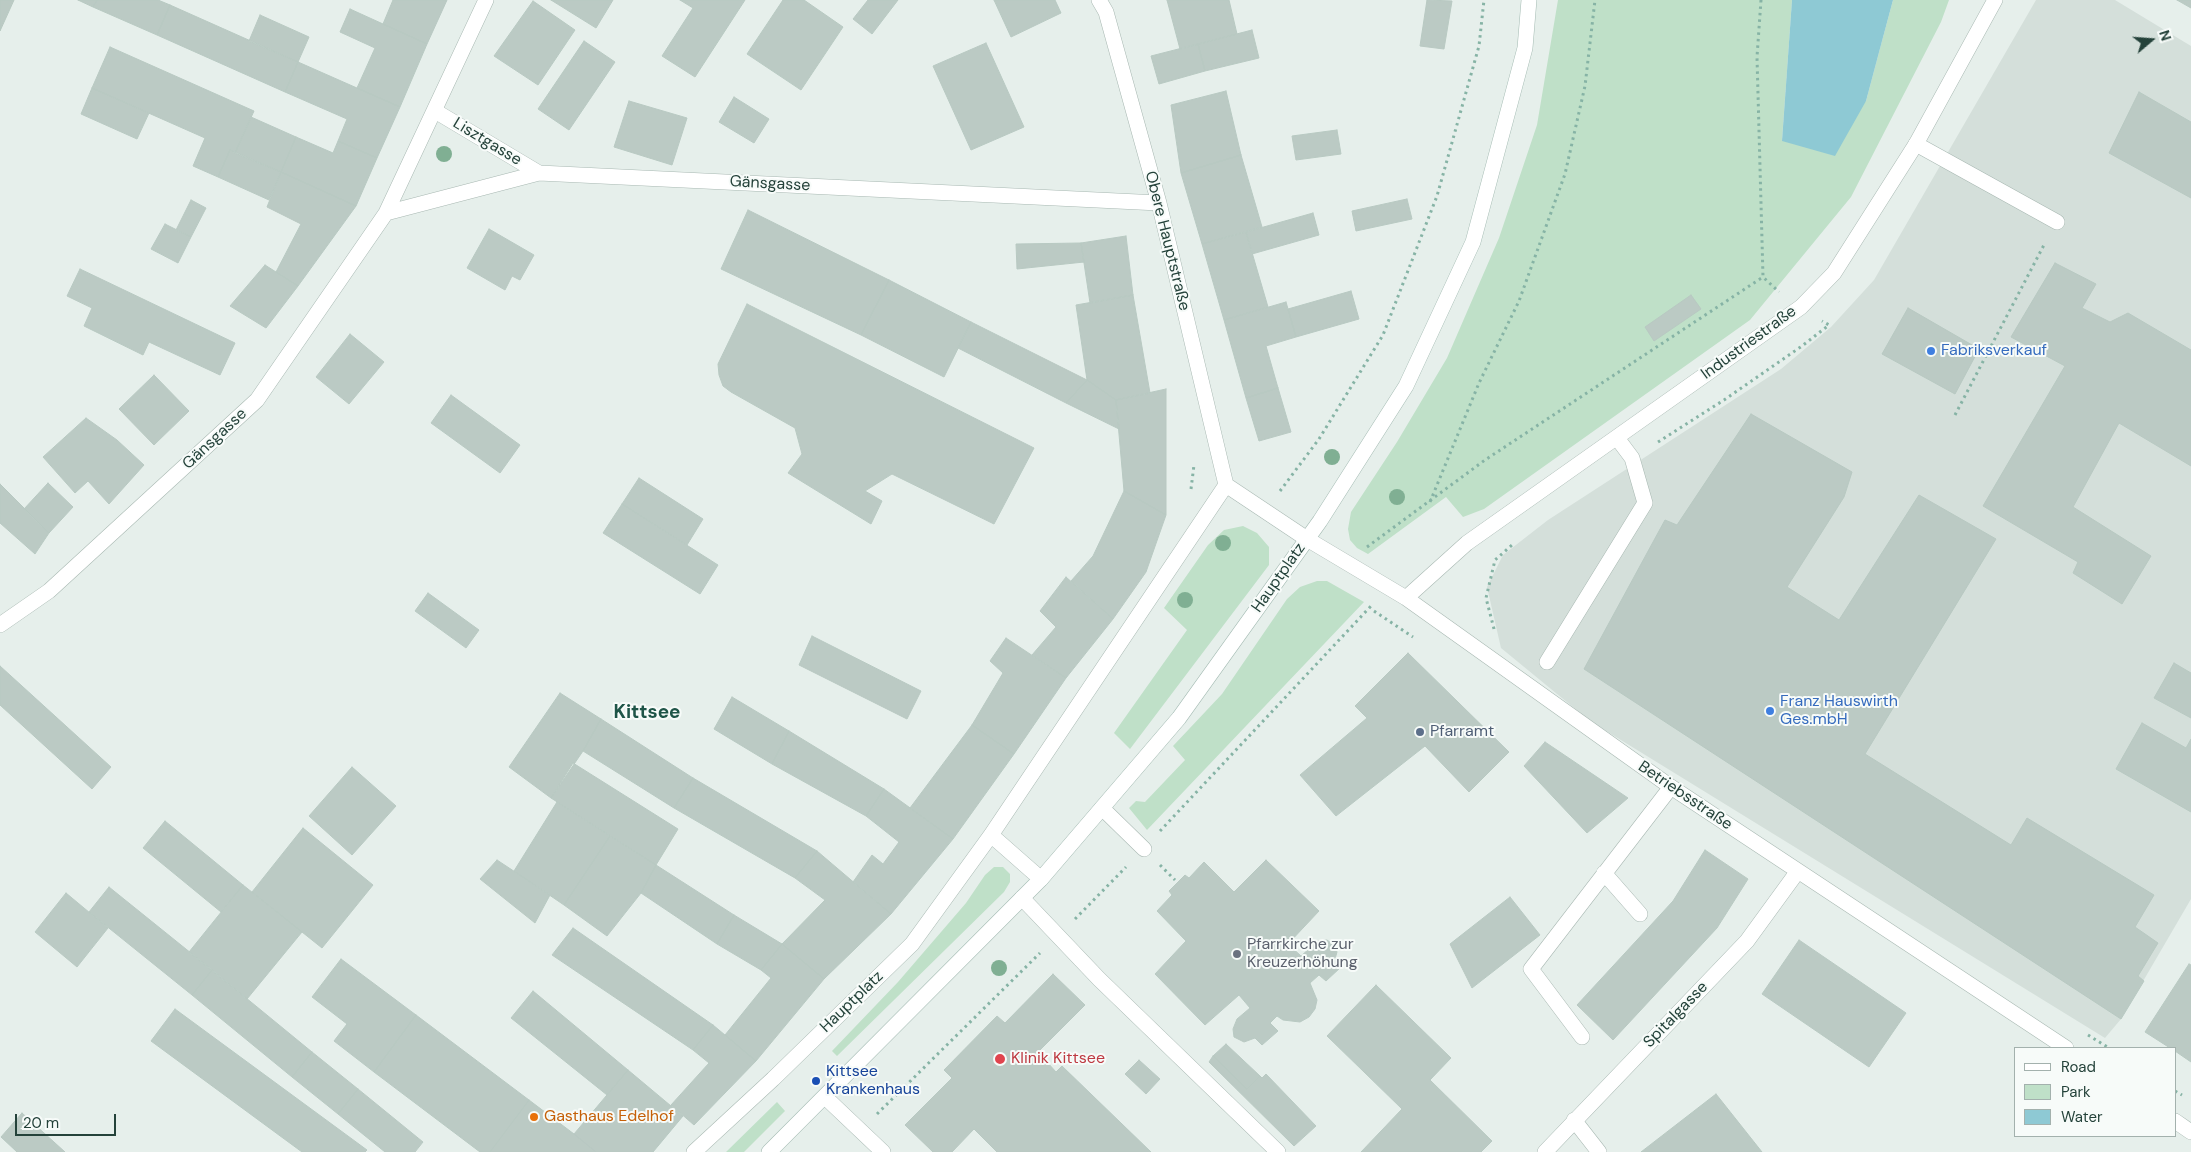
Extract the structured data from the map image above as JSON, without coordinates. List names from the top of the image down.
{
  "streets": {
    "street": [
      "Lisztgasse",
      "Gänsgasse",
      "Obere Hauptstraße",
      "Industriestraße",
      "Hauptplatz",
      "Betriebsstraße",
      "Spitalgasse"
    ]
  },
  "crossings": [
    ["Lisztgasse", "Gänsgasse"],
    ["Gänsgasse", "Obere Hauptstraße"],
    ["Obere Hauptstraße", "Hauptplatz"],
    ["Industriestraße", "Betriebsstraße"],
    ["Hauptplatz", "Betriebsstraße"],
    ["Betriebsstraße", "Spitalgasse"]
  ],
  "districts": ["Kittsee"],
  "places": [
    "Fabriksverkauf",
    "Franz Hauswirth Ges.mbH",
    "Pfarramt",
    "Pfarrkirche zur Kreuzerhöhung",
    "Klinik Kittsee",
    "Kittsee Krankenhaus",
    "Gasthaus Edelhof"
  ],
  "legend": ["Road", "Park", "Water"],
  "scale_bar": "20 m",
  "north": "right"
}
